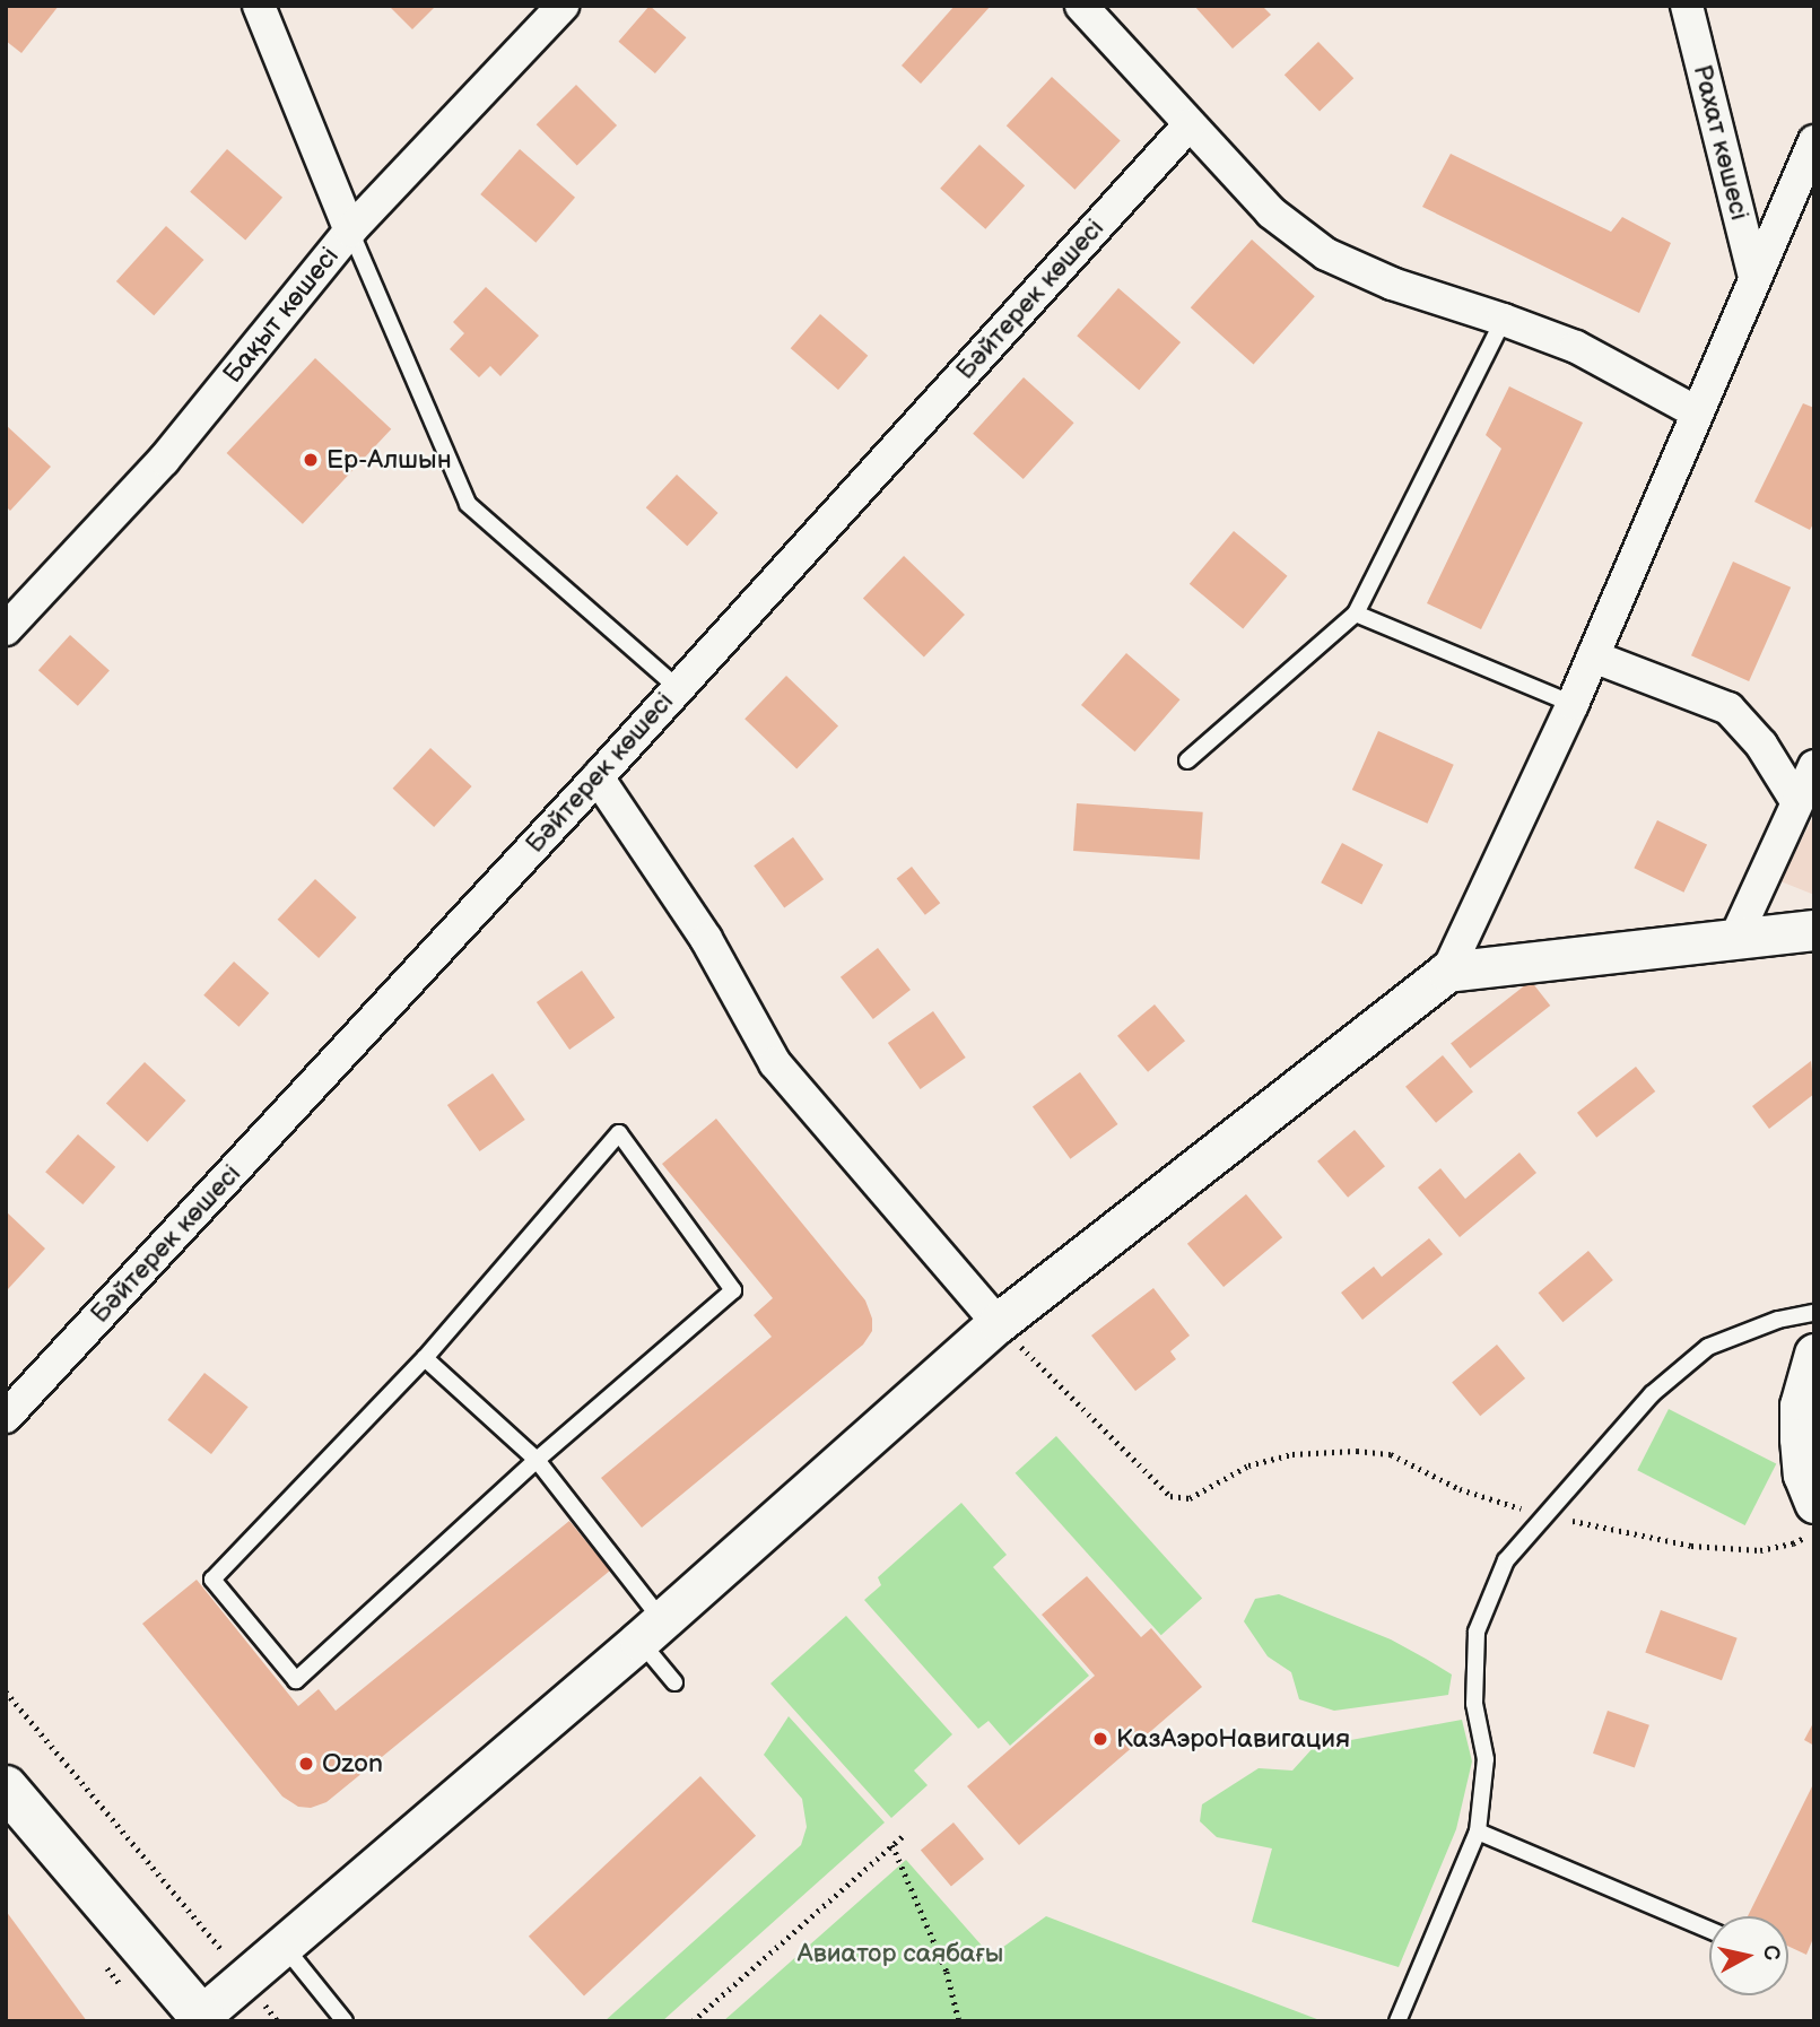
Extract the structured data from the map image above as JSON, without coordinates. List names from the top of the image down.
{
  "streets": {
    "street": ["Рахат көшесі", "Бәйтерек көшесі", "Бақыт көшесі"]
  },
  "parks": ["Авиатор саябағы"],
  "places": ["Ер-Алшын", "КазАэроНавигация", "Ozon"],
  "north": "right"
}
